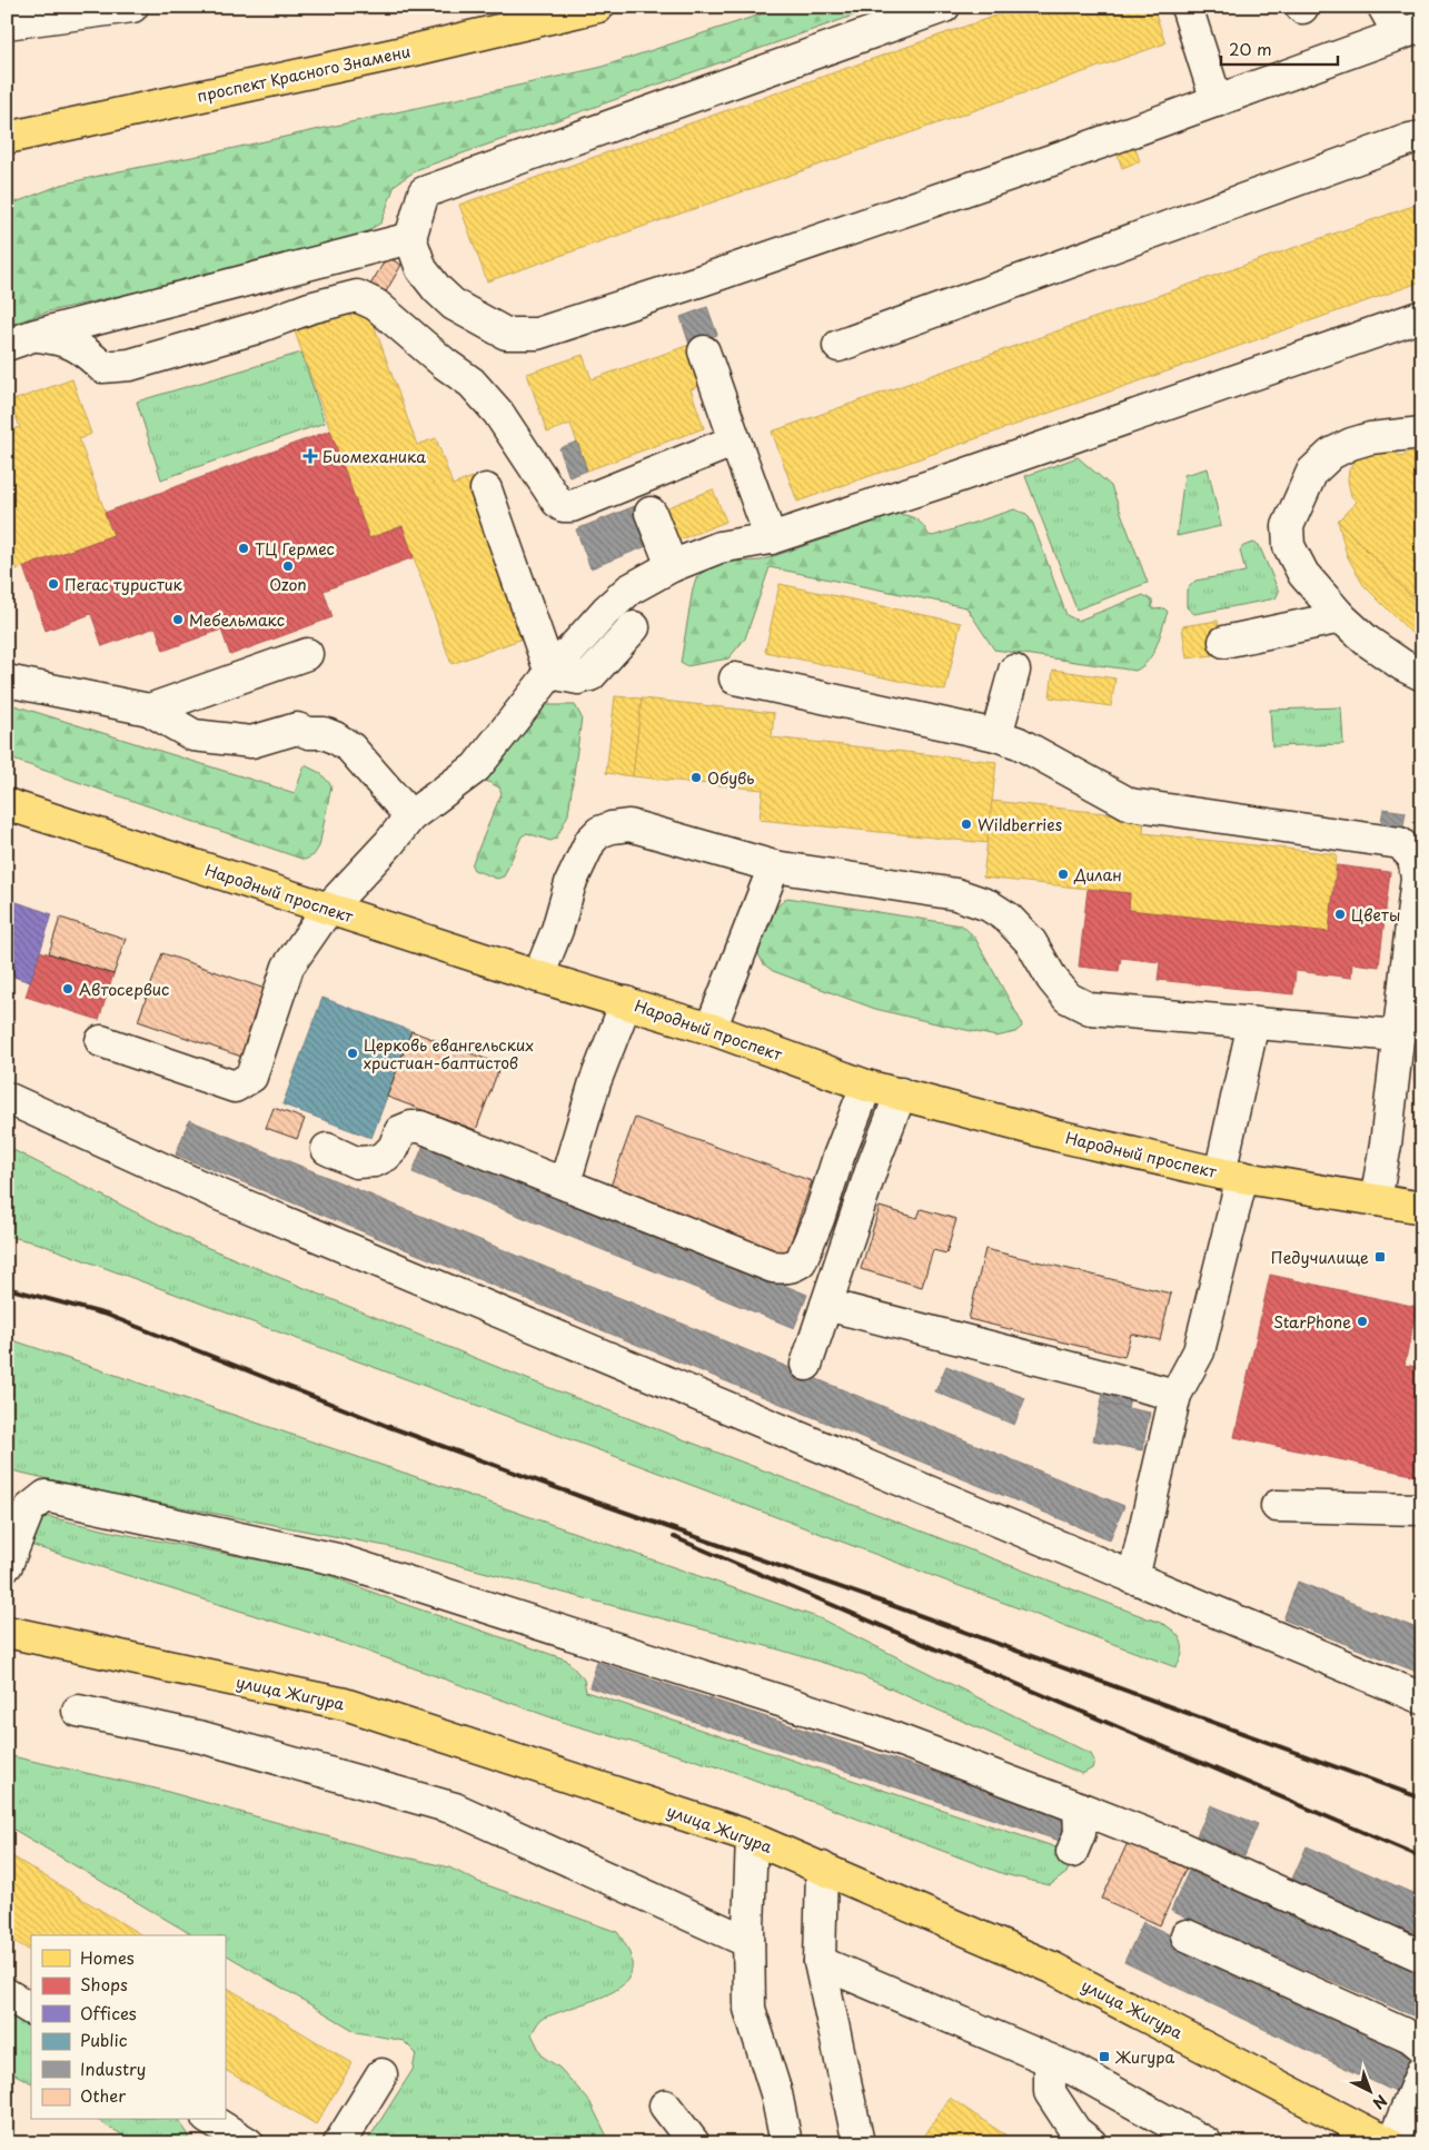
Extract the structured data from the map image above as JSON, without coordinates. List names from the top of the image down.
{
  "streets": {
    "main road": ["проспект Красного Знамени", "Народный проспект", "улица Жигура"]
  },
  "places": {
    "health": ["Биомеханика"],
    "other": [
      "ТЦ Гермес",
      "Ozon",
      "Пегас туристик",
      "Мебельмакс",
      "Обувь",
      "Wildberries",
      "Дилан",
      "Цветы",
      "Автосервис",
      "Церковь евангельских христиан-баптистов",
      "StarPhone"
    ],
    "transit": ["Педучилище", "Жигура"]
  },
  "legend": [
    "Homes",
    "Shops",
    "Offices",
    "Public",
    "Industry",
    "Other"
  ],
  "scale_bar": "20 m",
  "north": "bottom right"
}
